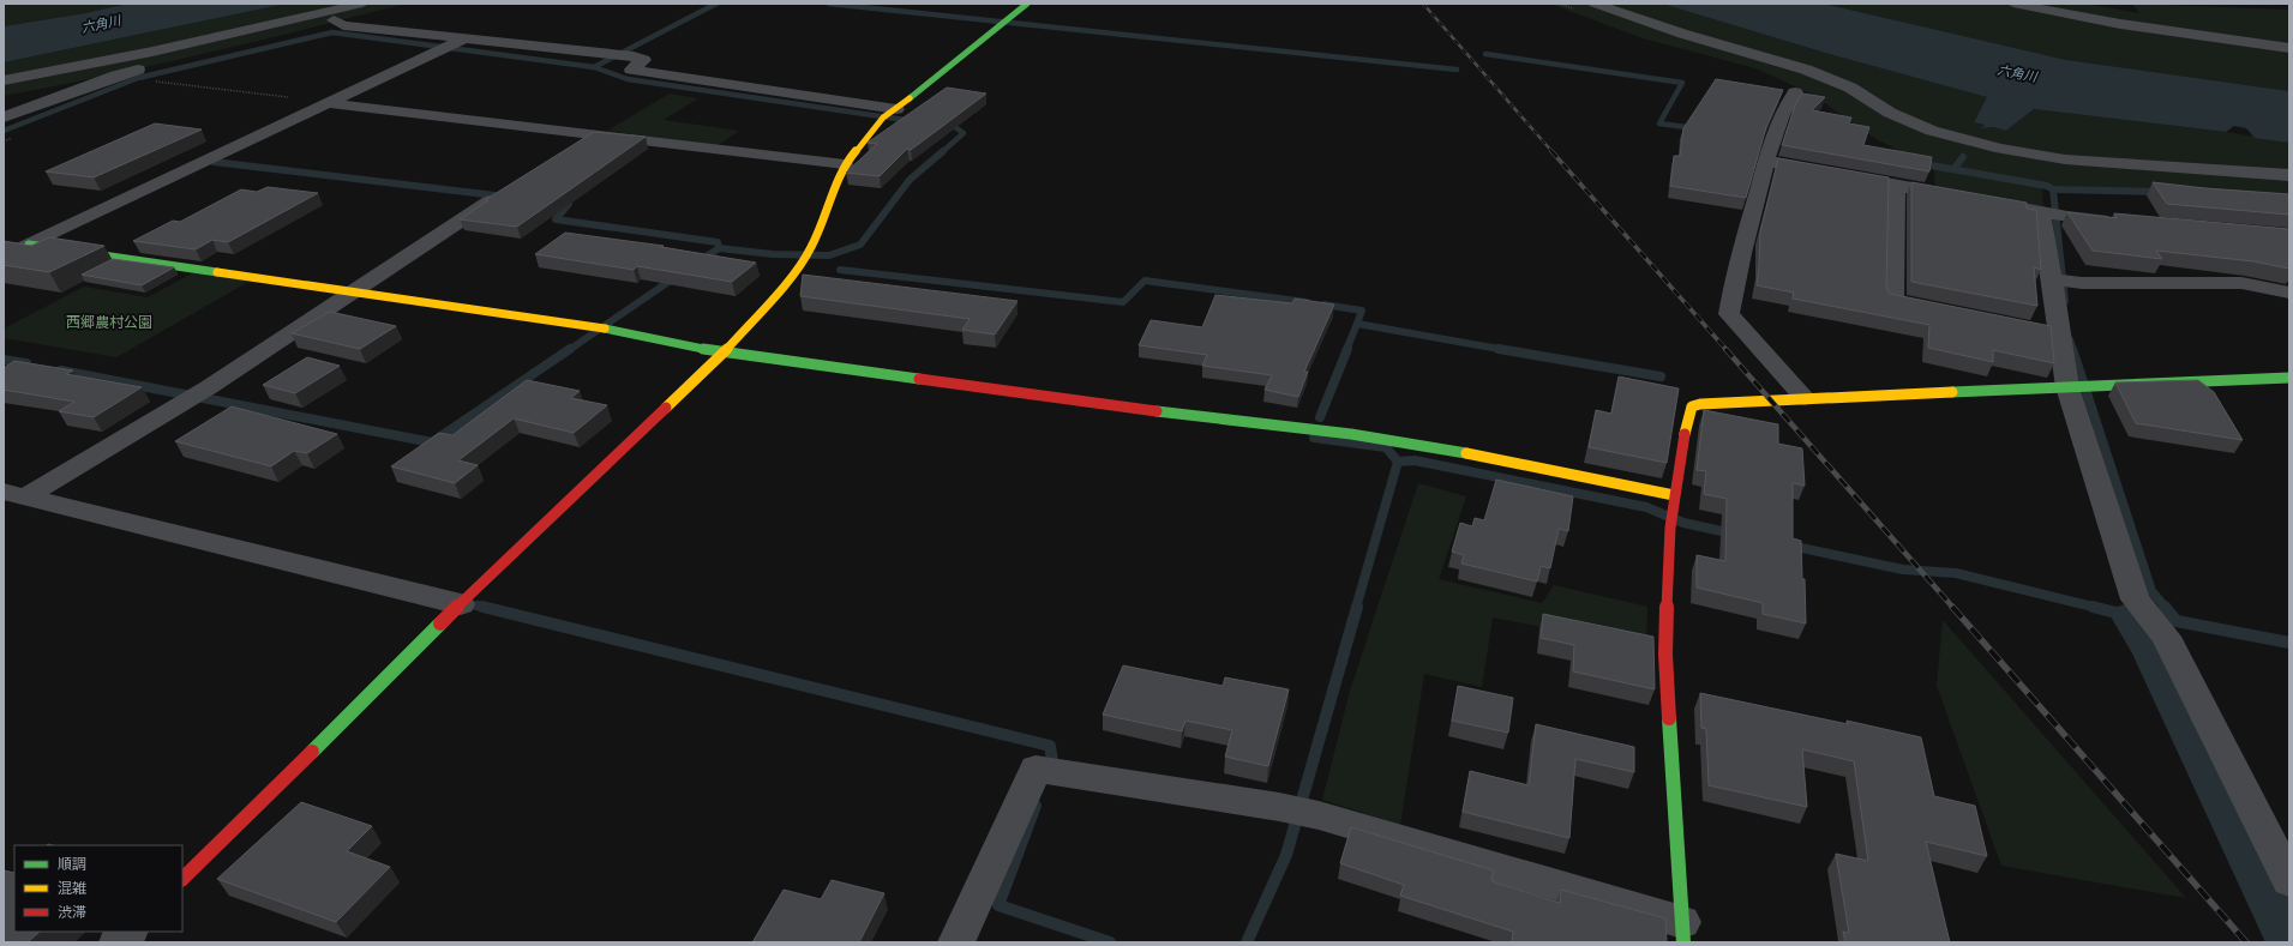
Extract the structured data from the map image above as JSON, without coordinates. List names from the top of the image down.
{
  "water": ["六角川"],
  "parks": ["西郷農村公園"],
  "legend": ["順調", "混雑", "渋滞"]
}
